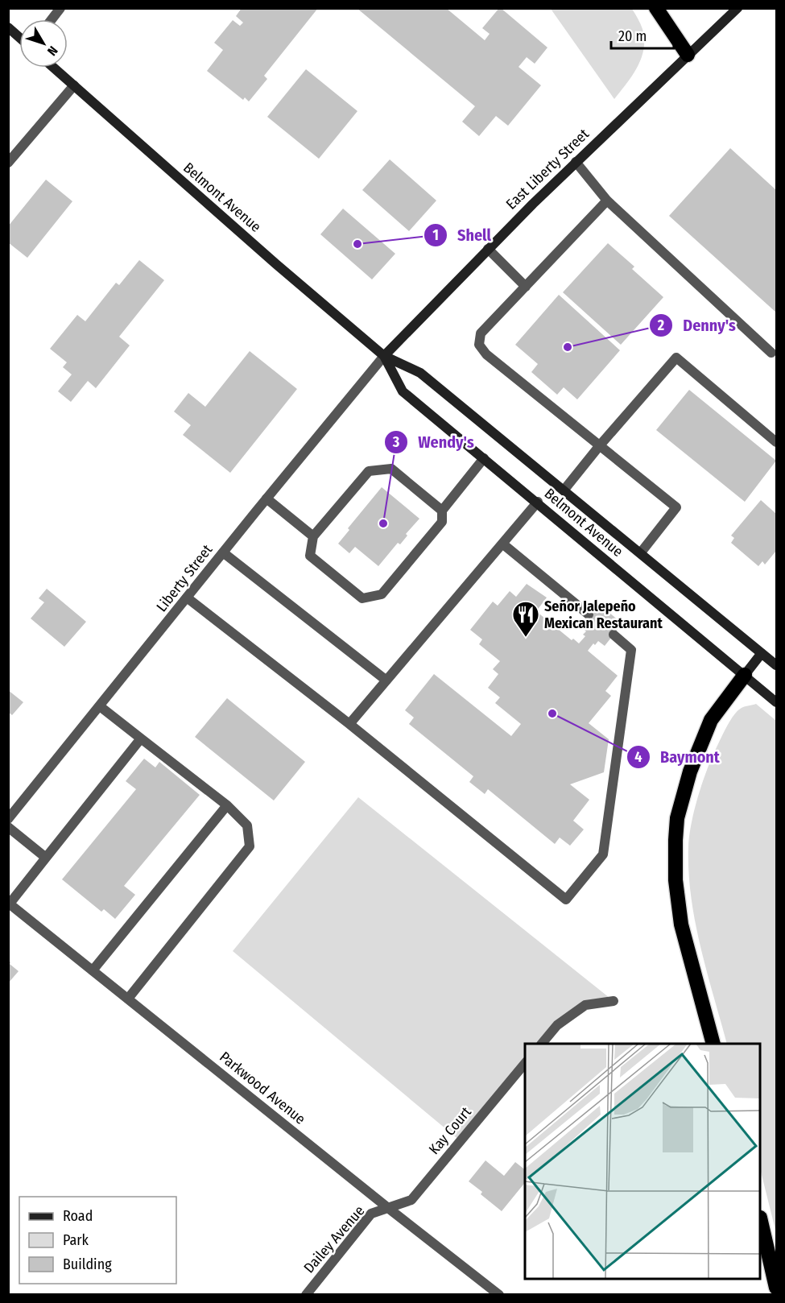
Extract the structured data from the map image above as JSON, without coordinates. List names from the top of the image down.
{
  "streets": {
    "main road": ["East Liberty Street", "Belmont Avenue"],
    "street": [
      "Liberty Street",
      "Parkwood Avenue",
      "Kay Court",
      "Dailey Avenue"
    ]
  },
  "crossings": [
    ["East Liberty Street", "Belmont Avenue"],
    ["East Liberty Street", "Liberty Street"],
    ["Belmont Avenue", "Liberty Street"],
    ["Parkwood Avenue", "Kay Court"],
    ["Parkwood Avenue", "Dailey Avenue"],
    ["Kay Court", "Dailey Avenue"]
  ],
  "places": {
    "other": [
      "Shell",
      "Denny's",
      "Wendy's",
      "Baymont"
    ],
    "restaurant": ["Señor Jalepeño Mexican Restaurant"]
  },
  "legend": ["Road", "Park", "Building"],
  "scale_bar": "20 m",
  "north": "bottom right"
}
